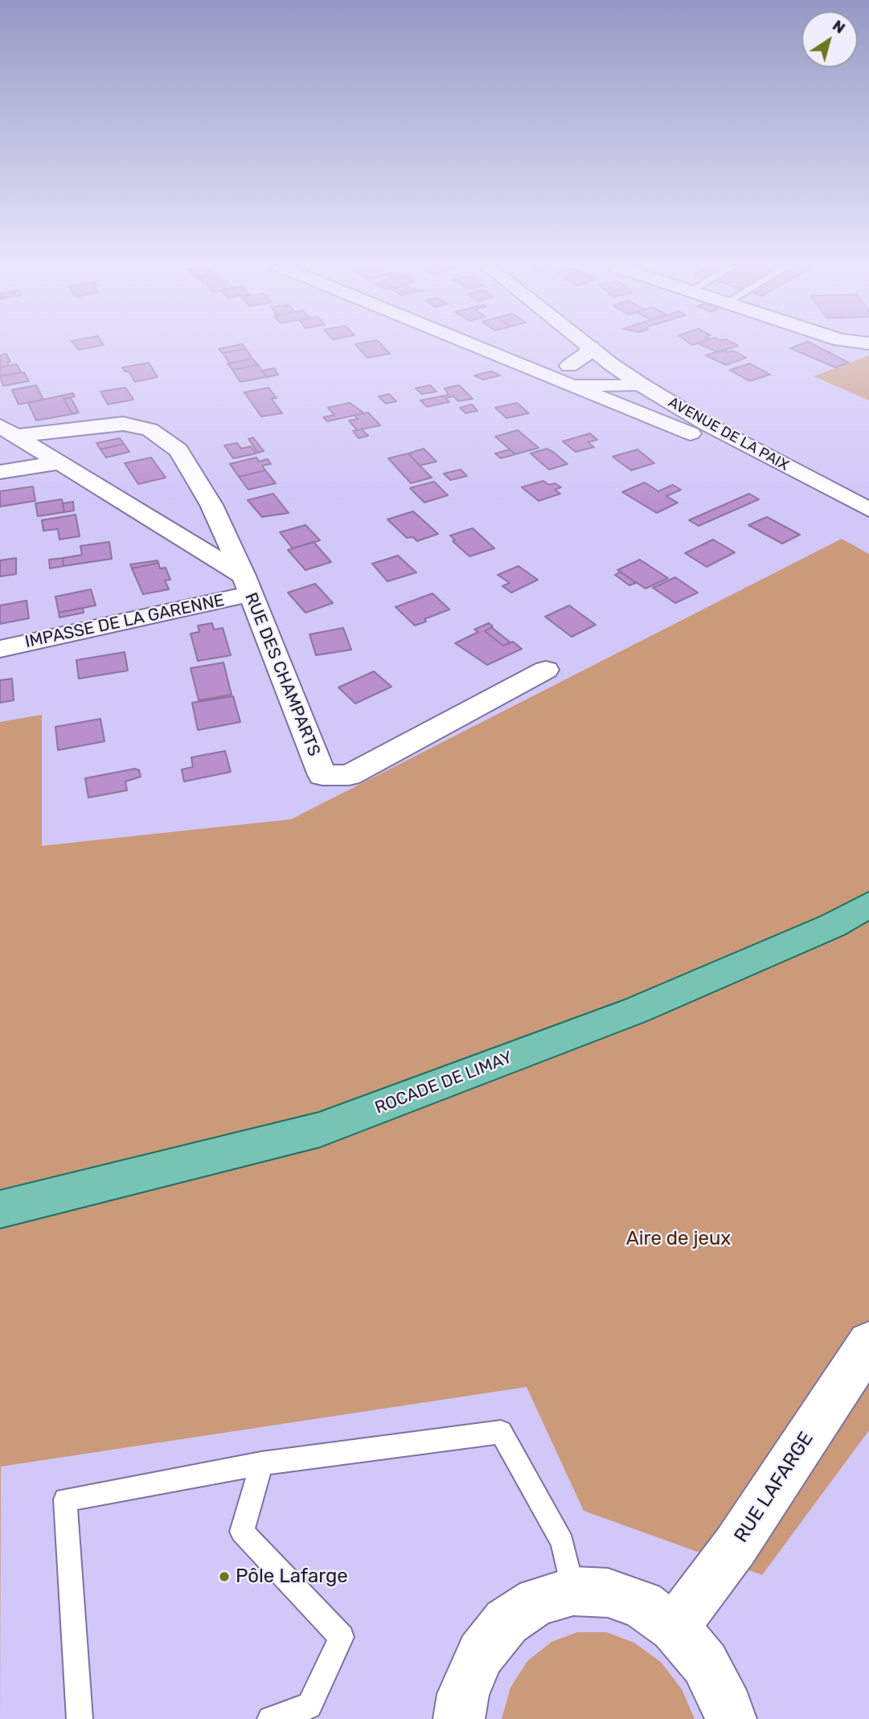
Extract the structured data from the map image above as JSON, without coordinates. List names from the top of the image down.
{
  "streets": {
    "main road": ["ROCADE DE LIMAY"],
    "street": [
      "AVENUE DE LA PAIX",
      "IMPASSE DE LA GARENNE",
      "RUE DES CHAMPARTS",
      "RUE LAFARGE"
    ]
  },
  "crossings": [
    ["IMPASSE DE LA GARENNE", "RUE DES CHAMPARTS"]
  ],
  "parks": ["Aire de jeux"],
  "places": ["Pôle Lafarge"],
  "north": "top right"
}
